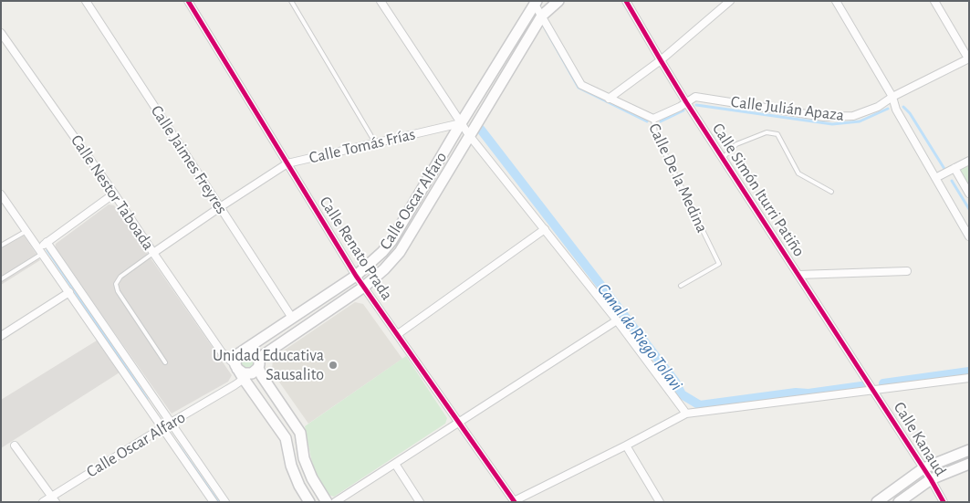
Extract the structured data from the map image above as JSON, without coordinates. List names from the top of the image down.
{
  "streets": {
    "main road": ["Calle Oscar Alfaro"],
    "street": [
      "Calle Julián Apaza",
      "Calle Tomás Frías",
      "Calle Jaimes Freyres",
      "Calle De la Medina",
      "Calle Simón Iturri Patiño",
      "Calle Nestor Taboada",
      "Calle Renato Prada",
      "Calle Kanaud"
    ]
  },
  "crossings": [
    ["Calle Julián Apaza", "Calle De la Medina"],
    ["Calle Julián Apaza", "Calle Simón Iturri Patiño"],
    ["Calle Tomás Frías", "Calle Jaimes Freyres"],
    ["Calle Tomás Frías", "Calle Nestor Taboada"],
    ["Calle Tomás Frías", "Calle Oscar Alfaro"],
    ["Calle Tomás Frías", "Calle Renato Prada"],
    ["Calle Jaimes Freyres", "Calle Oscar Alfaro"],
    ["Calle De la Medina", "Calle Oscar Alfaro"],
    ["Calle Simón Iturri Patiño", "Calle Kanaud"],
    ["Calle Oscar Alfaro", "Calle Renato Prada"]
  ],
  "water": ["Canal de Riego Tolavi"],
  "places": ["Unidad Educativa Sausalito"]
}
